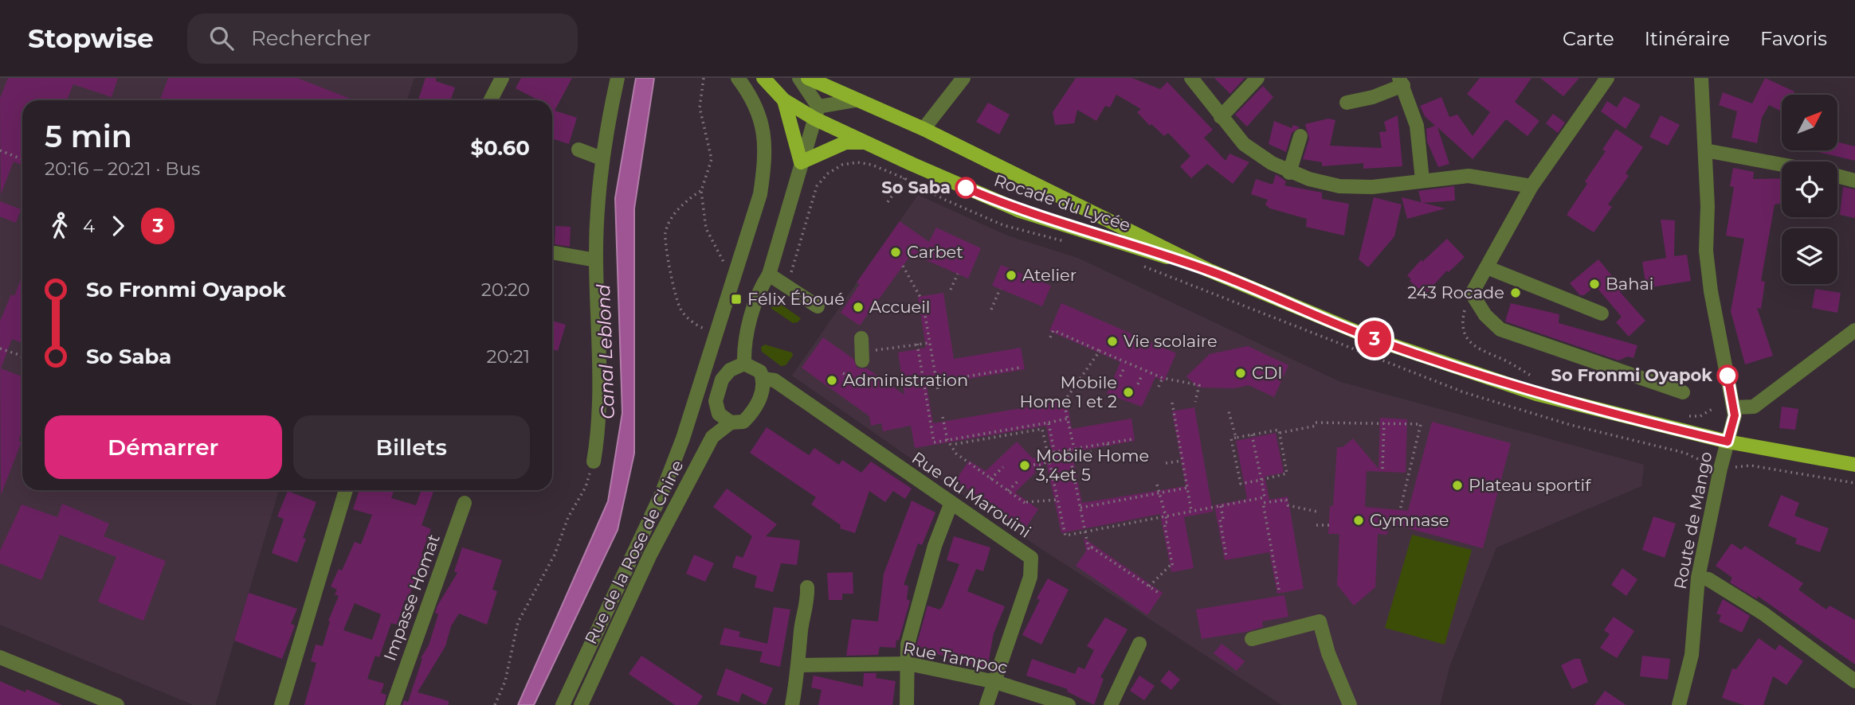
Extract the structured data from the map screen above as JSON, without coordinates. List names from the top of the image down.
{
  "streets": {
    "main road": ["Rocade du Lycée"],
    "street": [
      "Rue du Marouini",
      "Route de Mango",
      "Rue de la Rose de Chine",
      "Impasse Homat",
      "Rue Tampoc"
    ]
  },
  "crossings": [
    ["Rocade du Lycée", "Route de Mango"],
    ["Rue du Marouini", "Rue de la Rose de Chine"],
    ["Rue du Marouini", "Rue Tampoc"]
  ],
  "water": ["Canal Leblond"],
  "places": {
    "other": [
      "So Saba",
      "Carbet",
      "Atelier",
      "Bahai",
      "243 Rocade",
      "Accueil",
      "Vie scolaire",
      "CDI",
      "So Fronmi Oyapok",
      "Administration",
      "Mobile Home 1 et 2",
      "Mobile Home 3,4et 5",
      "Plateau sportif",
      "Gymnase"
    ],
    "transit": ["Félix Éboué"]
  },
  "lines": ["bus line 3"],
  "north": "top right",
  "page": {
    "header": "Stopwise",
    "search": "Rechercher",
    "nav": ["Carte", "Itinéraire", "Favoris"],
    "on_map": "3",
    "heading": ["5 min", "20:16 – 20:21 · Bus", "$0.60"],
    "legs": ["4", "3"],
    "list": [
      {
        "name": "So Fronmi Oyapok",
        "value": "20:20"
      },
      {
        "name": "So Saba",
        "value": "20:21"
      }
    ],
    "buttons": ["Démarrer", "Billets"]
  }
}
